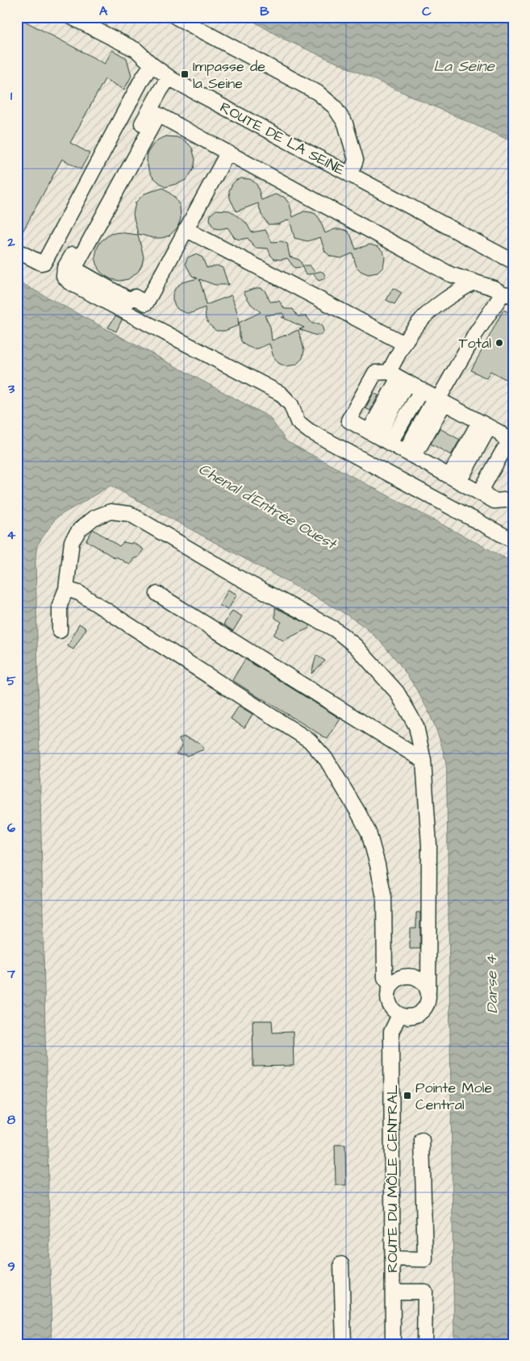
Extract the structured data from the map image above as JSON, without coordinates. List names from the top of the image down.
{
  "streets": {
    "street": ["ROUTE DE LA SEINE", "ROUTE DU MÔLE CENTRAL"]
  },
  "water": ["La Seine", "Chenal d'Entrée Ouest", "Darse 4"],
  "places": {
    "transit": ["Impasse de la Seine", "Pointe Mole Central"],
    "other": ["Total"]
  },
  "grid": {
    "columns": ["A", "B", "C"],
    "rows": [
      "1",
      "2",
      "3",
      "4",
      "5",
      "6",
      "7",
      "8",
      "9"
    ]
  }
}
